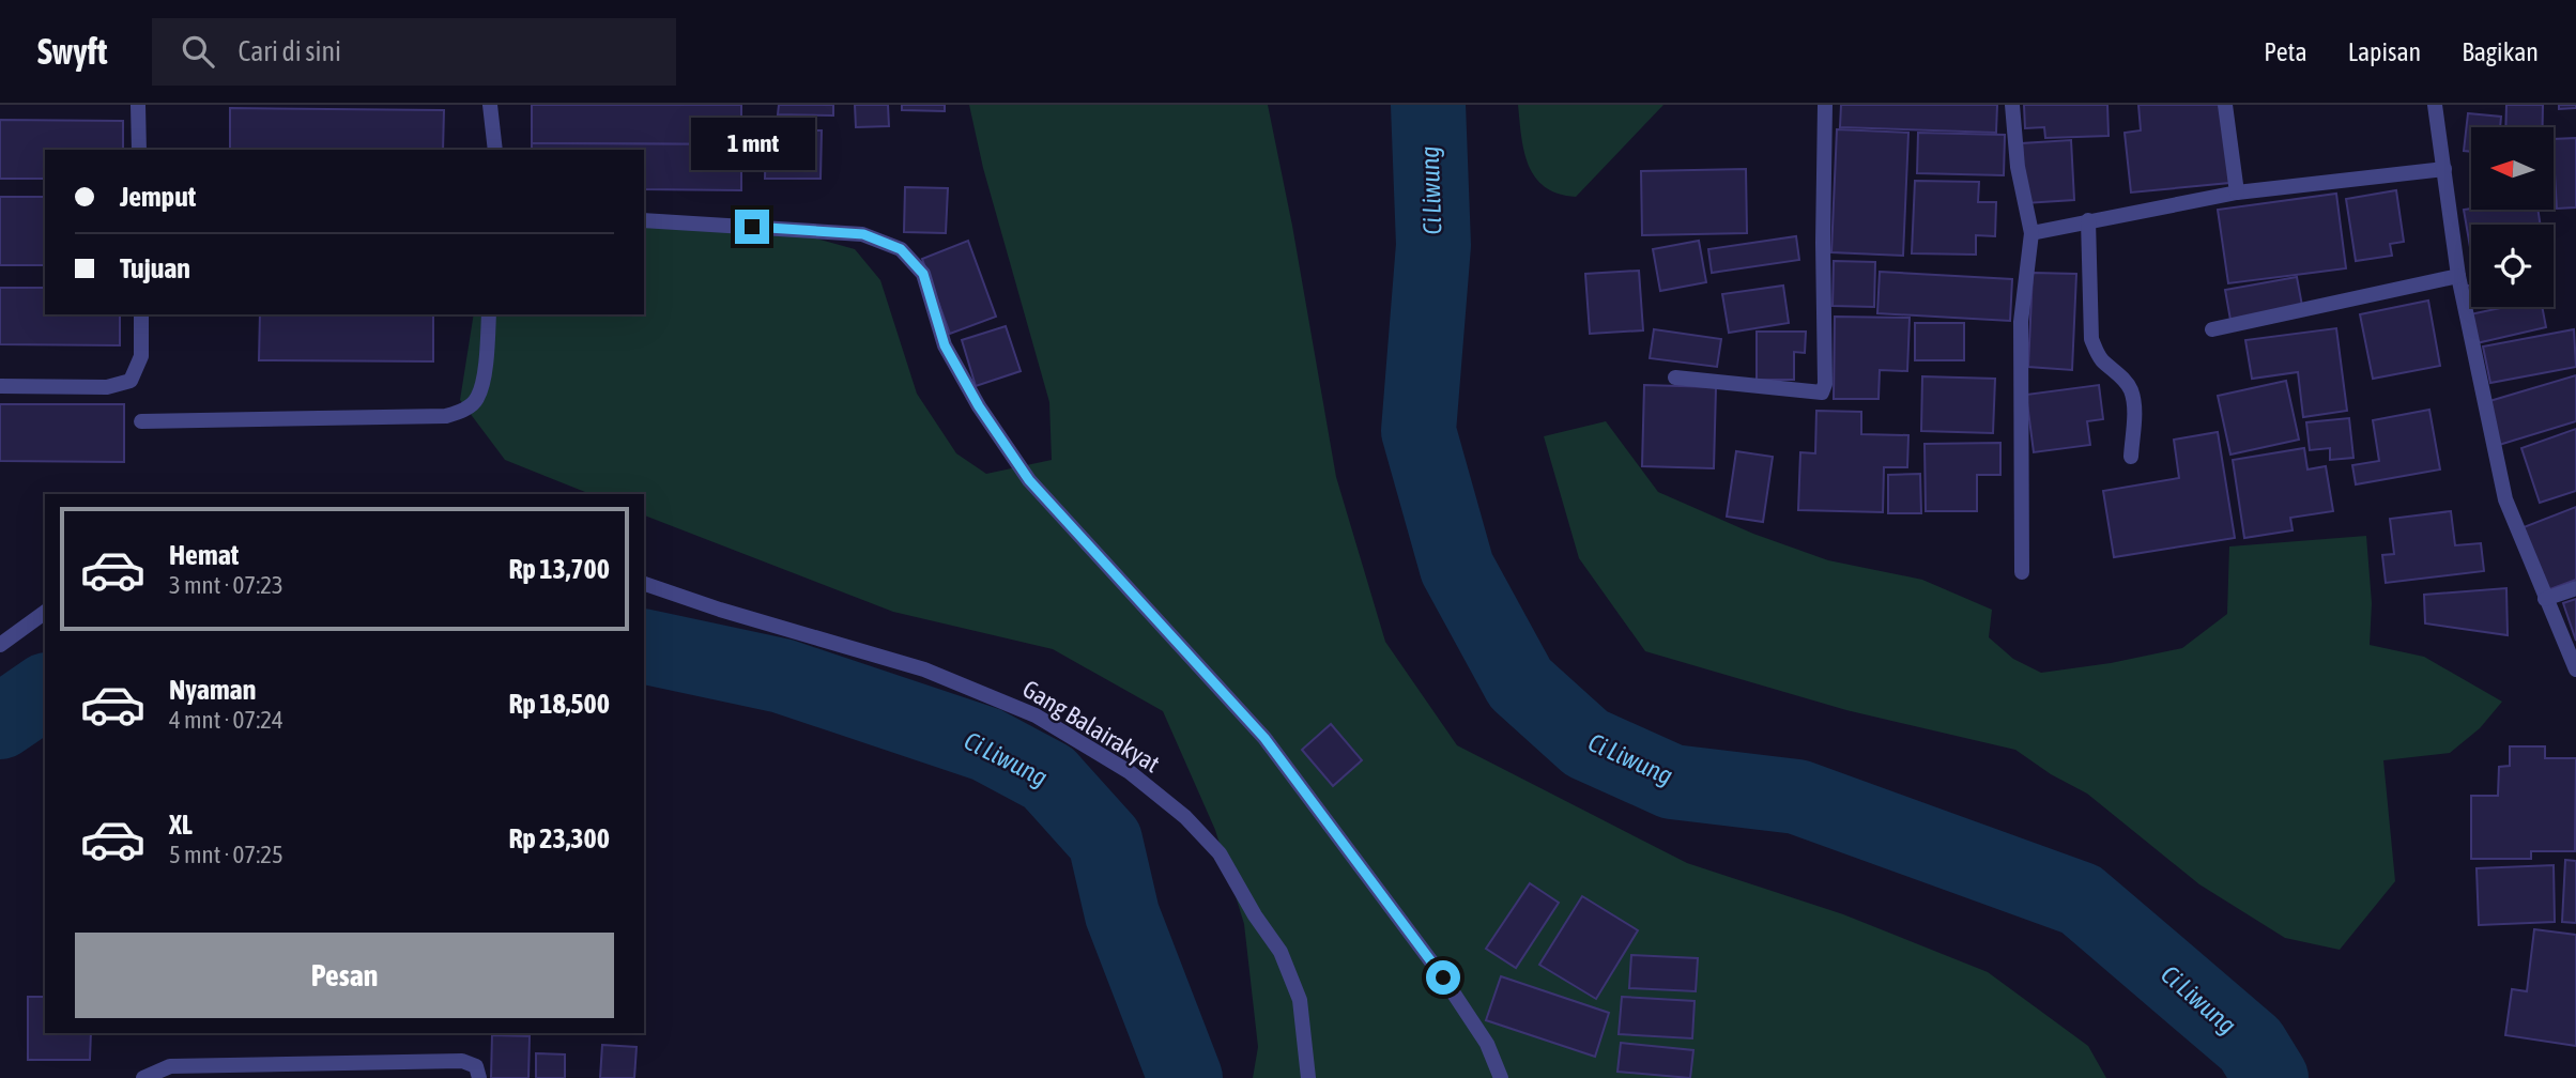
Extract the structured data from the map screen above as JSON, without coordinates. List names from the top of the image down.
{
  "streets": {
    "street": ["Gang Balairakyat"]
  },
  "water": ["Ci Liwung"],
  "north": "left",
  "page": {
    "header": "Swyft",
    "search": "Cari di sini",
    "nav": ["Peta", "Lapisan", "Bagikan"],
    "bubble": "1 mnt",
    "banner": ["Jemput", "Tujuan"],
    "list": [
      {
        "name": "Hemat",
        "note": "3 mnt · 07:23",
        "value": "Rp 13,700"
      },
      {
        "name": "Nyaman",
        "note": "4 mnt · 07:24",
        "value": "Rp 18,500"
      },
      {
        "name": "XL",
        "note": "5 mnt · 07:25",
        "value": "Rp 23,300"
      }
    ],
    "buttons": "Pesan"
  }
}
